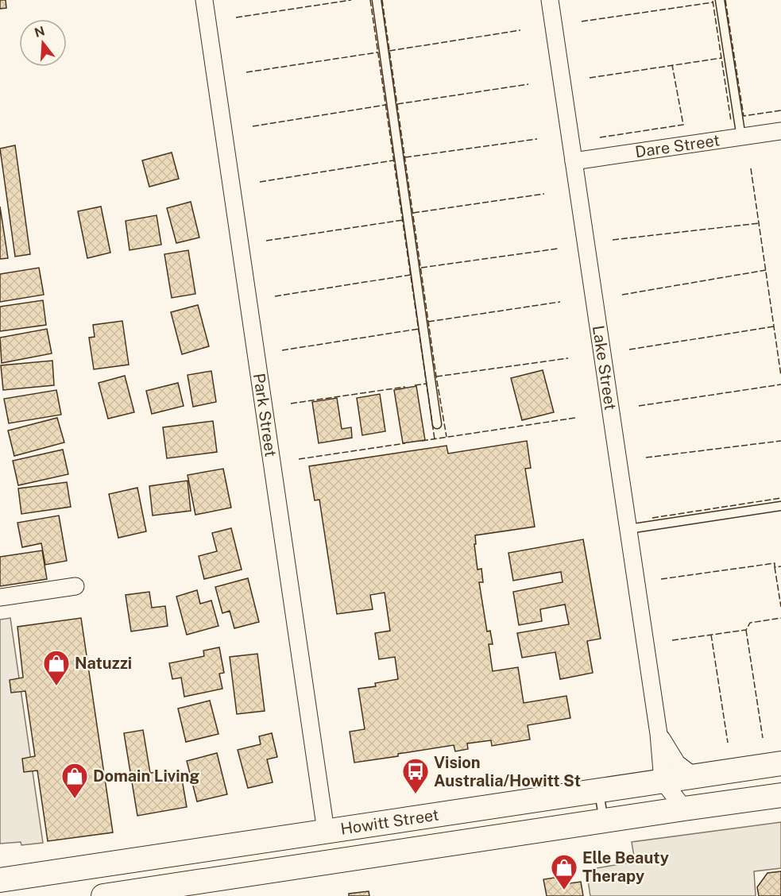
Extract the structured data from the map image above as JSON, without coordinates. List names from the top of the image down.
{
  "streets": {
    "main road": ["Howitt Street"],
    "street": ["Dare Street", "Lake Street", "Park Street"]
  },
  "crossings": [
    ["Dare Street", "Lake Street"],
    ["Lake Street", "Howitt Street"],
    ["Park Street", "Howitt Street"]
  ],
  "places": {
    "shop": ["Natuzzi", "Domain Living", "Elle Beauty Therapy"],
    "bus stop": ["Vision Australia/Howitt St"]
  },
  "north": "top"
}
